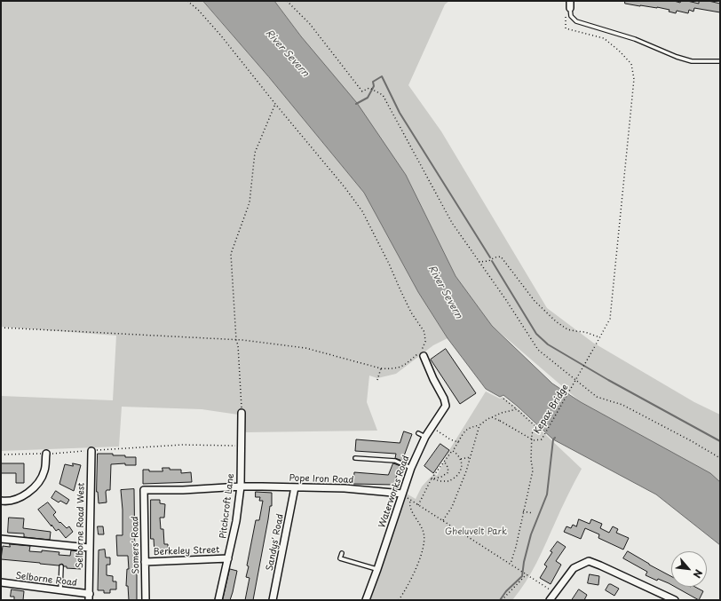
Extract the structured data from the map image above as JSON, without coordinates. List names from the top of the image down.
{
  "streets": {
    "street": [
      "Pope Iron Road",
      "Waterworks Road",
      "Pitchcroft Lane",
      "Selborne Road West",
      "Sandys' Road",
      "Somers' Road",
      "Berkeley Street",
      "Selborne Road"
    ],
    "path": ["Kepax Bridge"]
  },
  "crossings": [
    ["Pope Iron Road", "Waterworks Road"],
    ["Pope Iron Road", "Pitchcroft Lane"],
    ["Pope Iron Road", "Sandys' Road"],
    ["Pope Iron Road", "Somers' Road"],
    ["Pitchcroft Lane", "Berkeley Street"],
    ["Selborne Road West", "Selborne Road"],
    ["Somers' Road", "Berkeley Street"]
  ],
  "water": ["River Severn"],
  "parks": ["Gheluvelt Park"],
  "north": "bottom right"
}
